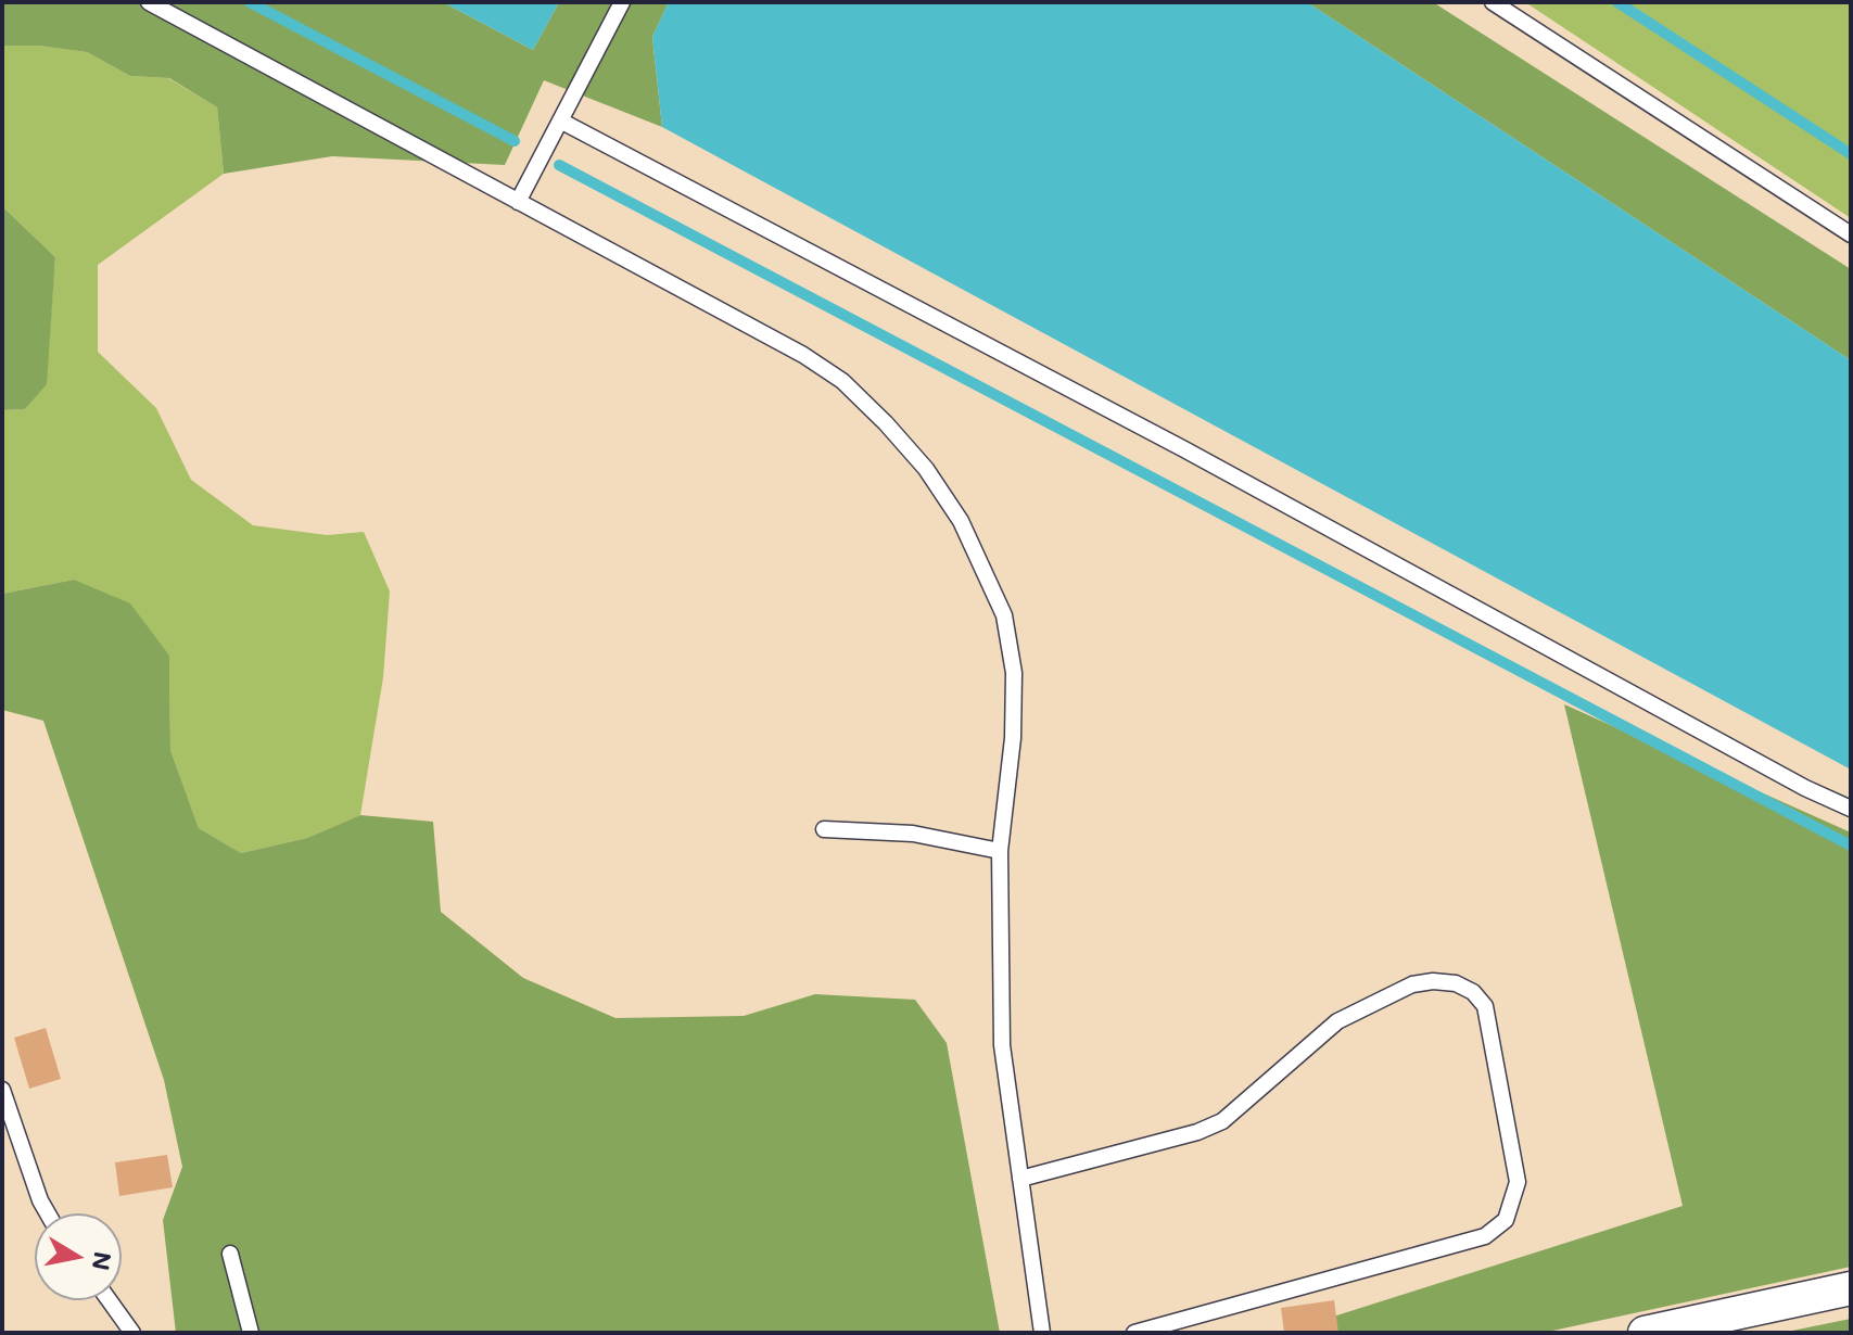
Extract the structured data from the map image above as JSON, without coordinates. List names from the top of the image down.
{
  "north": "right"
}
